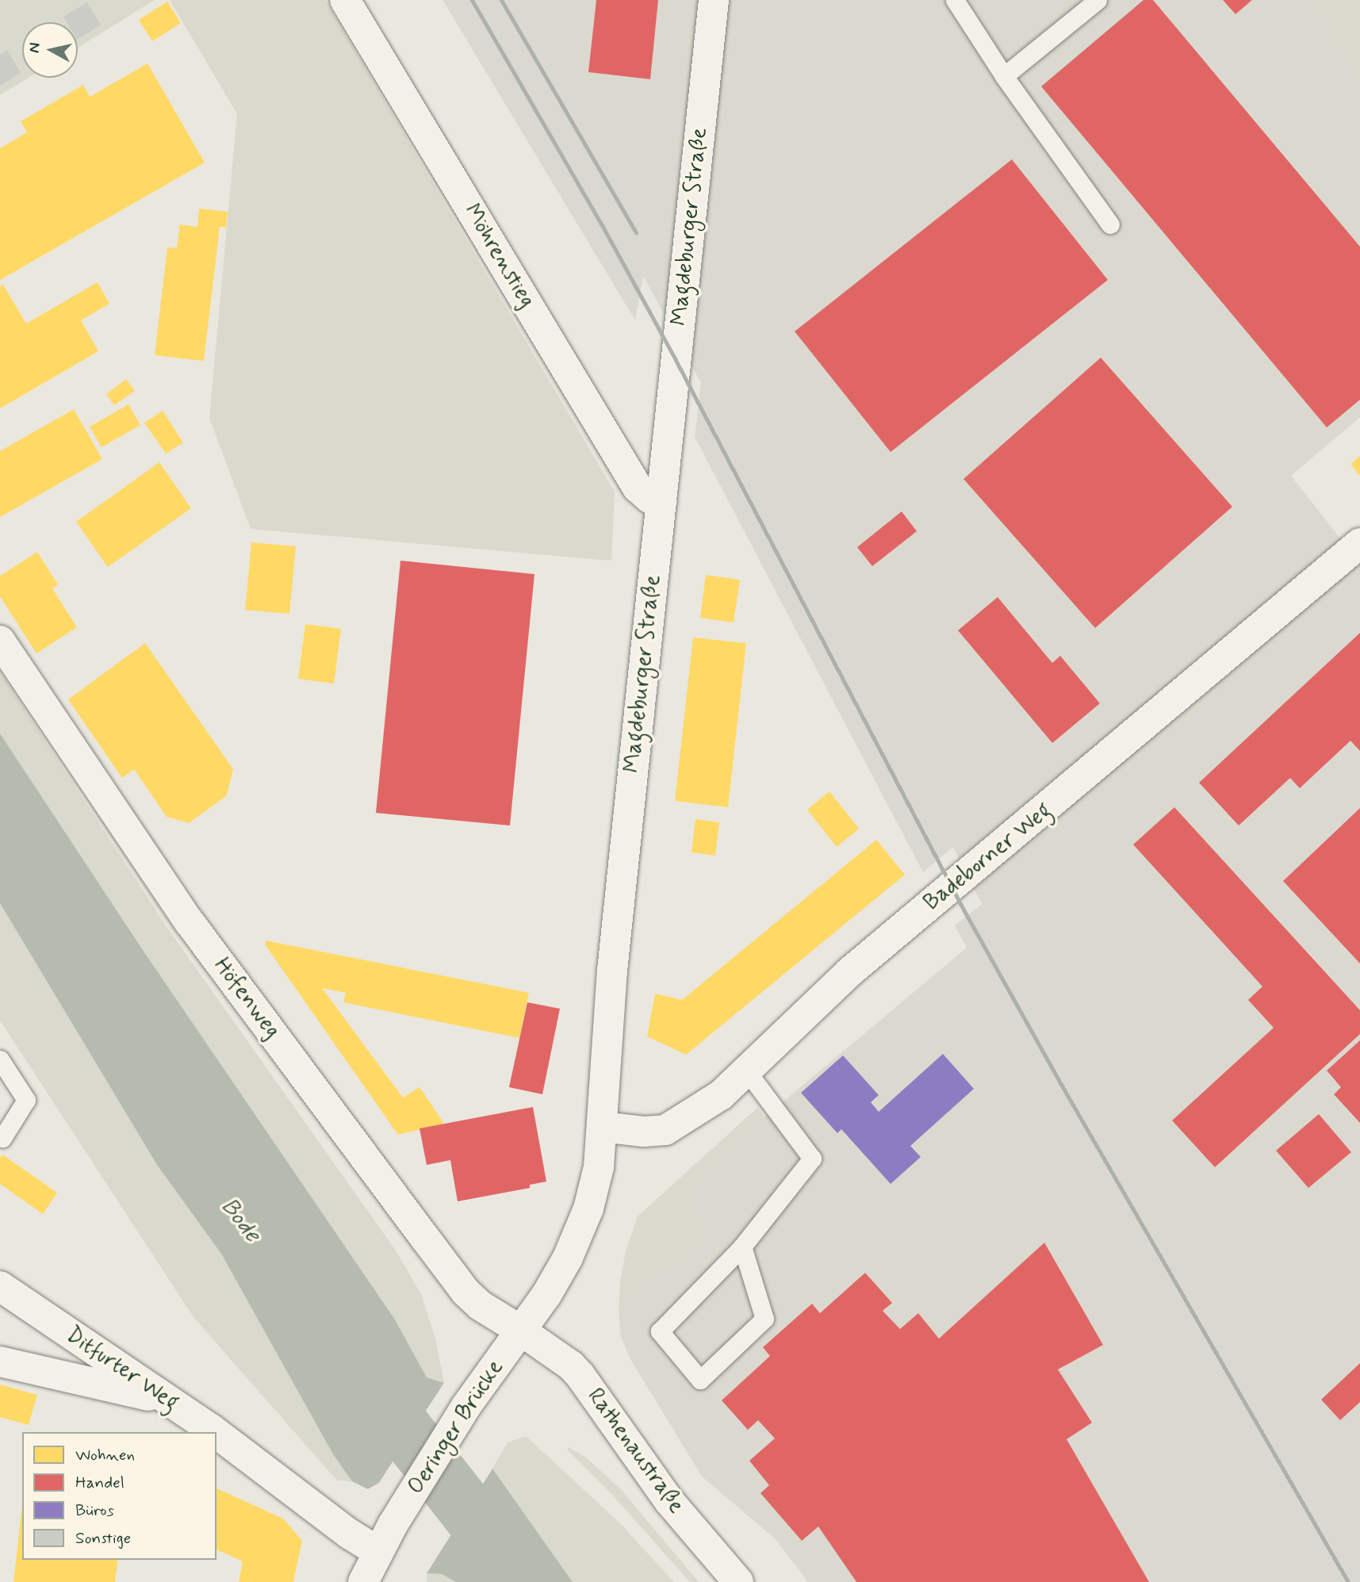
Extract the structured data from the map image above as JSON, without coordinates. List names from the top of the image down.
{
  "streets": {
    "street": [
      "Magdeburger Straße",
      "Möhrenstieg",
      "Badeborner Weg",
      "Höfenweg",
      "Ditfurter Weg",
      "Oeringer Brücke",
      "Rathenaustraße"
    ]
  },
  "crossings": [
    ["Magdeburger Straße", "Möhrenstieg"],
    ["Magdeburger Straße", "Badeborner Weg"],
    ["Magdeburger Straße", "Höfenweg"],
    ["Magdeburger Straße", "Oeringer Brücke"],
    ["Magdeburger Straße", "Rathenaustraße"],
    ["Höfenweg", "Oeringer Brücke"],
    ["Höfenweg", "Rathenaustraße"],
    ["Ditfurter Weg", "Oeringer Brücke"],
    ["Oeringer Brücke", "Rathenaustraße"]
  ],
  "water": ["Bode"],
  "legend": [
    "Wohnen",
    "Handel",
    "Büros",
    "Sonstige"
  ],
  "north": "left"
}
